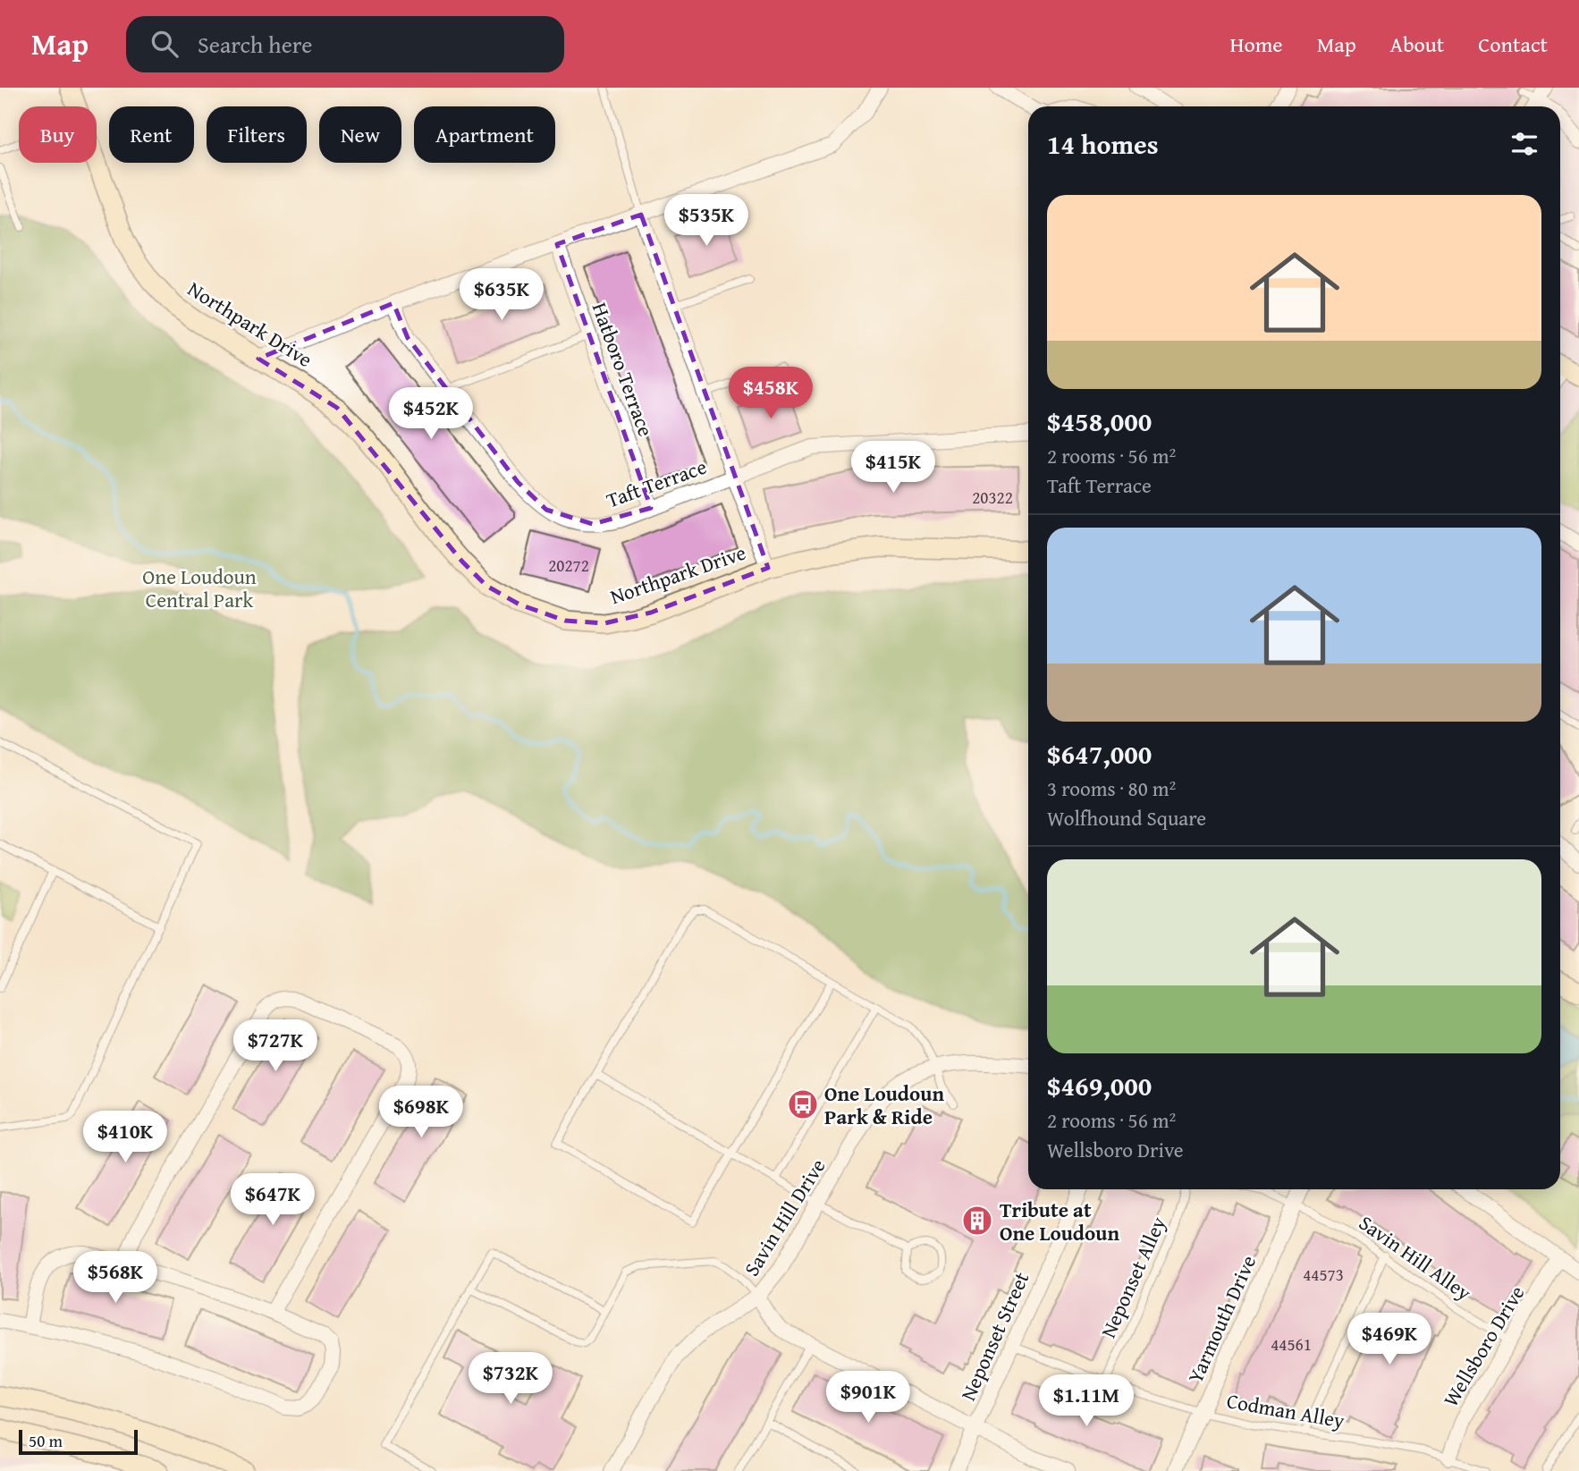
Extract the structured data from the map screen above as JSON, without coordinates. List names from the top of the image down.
{
  "streets": {
    "street": [
      "Northpark Drive",
      "Hatboro Terrace",
      "Taft Terrace",
      "Savin Hill Drive",
      "Yarmouth Drive",
      "Neponset Street",
      "Wellsboro Drive"
    ],
    "lane": ["Savin Hill Alley", "Neponset Alley", "Codman Alley"]
  },
  "crossings": [
    ["Hatboro Terrace", "Taft Terrace"],
    ["Savin Hill Alley", "Yarmouth Drive"],
    ["Savin Hill Alley", "Wellsboro Drive"],
    ["Neponset Alley", "Codman Alley"],
    ["Yarmouth Drive", "Codman Alley"],
    ["Neponset Street", "Codman Alley"],
    ["Wellsboro Drive", "Codman Alley"]
  ],
  "parks": ["One Loudoun Central Park"],
  "places": {
    "bus stop": ["One Loudoun Park & Ride"],
    "building": ["Tribute at One Loudoun"]
  },
  "house_numbers": [
    "20322",
    "20272",
    "44573",
    "44561"
  ],
  "scale_bar": "50 m",
  "page": {
    "header": "Map",
    "search": "Search here",
    "nav": [
      "Home",
      "Map",
      "About",
      "Contact"
    ],
    "chip": [
      "Buy",
      "Rent",
      "Filters",
      "New",
      "Apartment"
    ],
    "heading": "14 homes",
    "list": [
      {
        "name": "$458,000",
        "note": "2 rooms · 56 m² · Taft Terrace"
      },
      {
        "name": "$647,000",
        "note": "3 rooms · 80 m² · Wolfhound Square"
      },
      {
        "name": "$469,000",
        "note": "2 rooms · 56 m² · Wellsboro Drive"
      }
    ],
    "price": [
      "$535K",
      "$635K",
      "$458K",
      "$452K",
      "$415K",
      "$727K",
      "$698K",
      "$410K",
      "$647K",
      "$568K",
      "$469K",
      "$732K",
      "$901K",
      "$1.11M"
    ],
    "scale": "50 m"
  }
}
